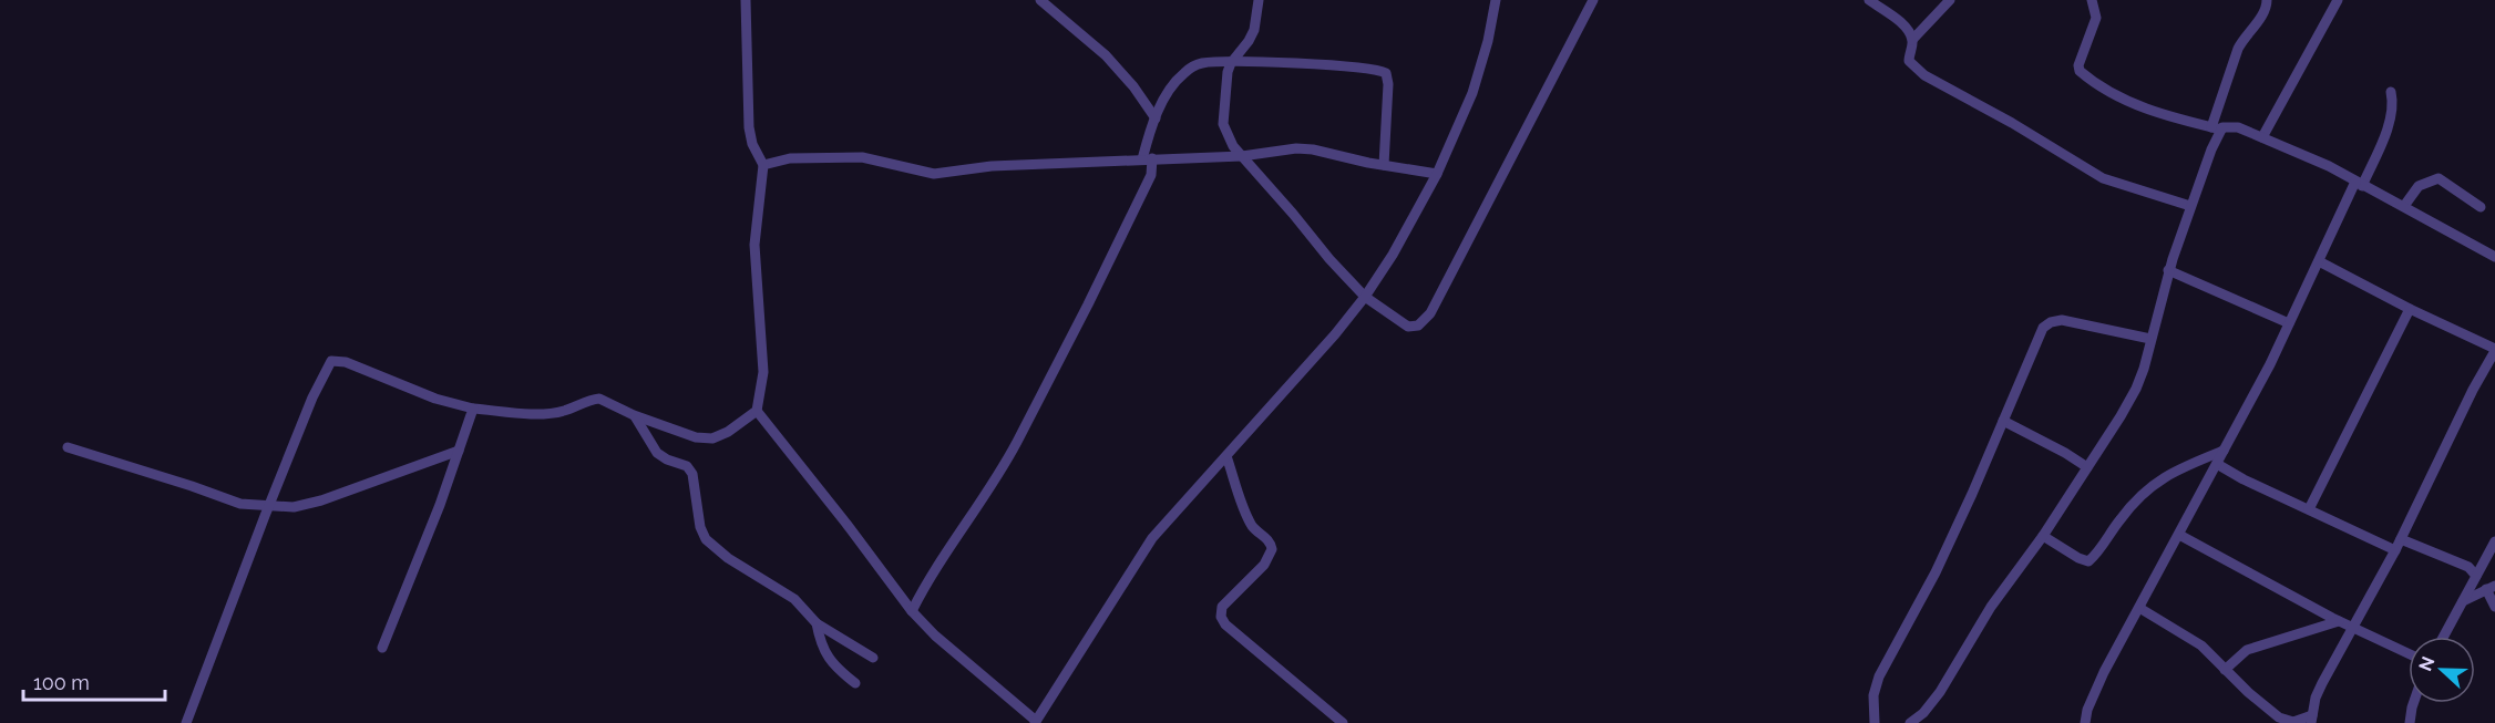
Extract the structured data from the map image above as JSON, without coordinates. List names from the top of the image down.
{
  "scale_bar": "100 m",
  "north": "left"
}
